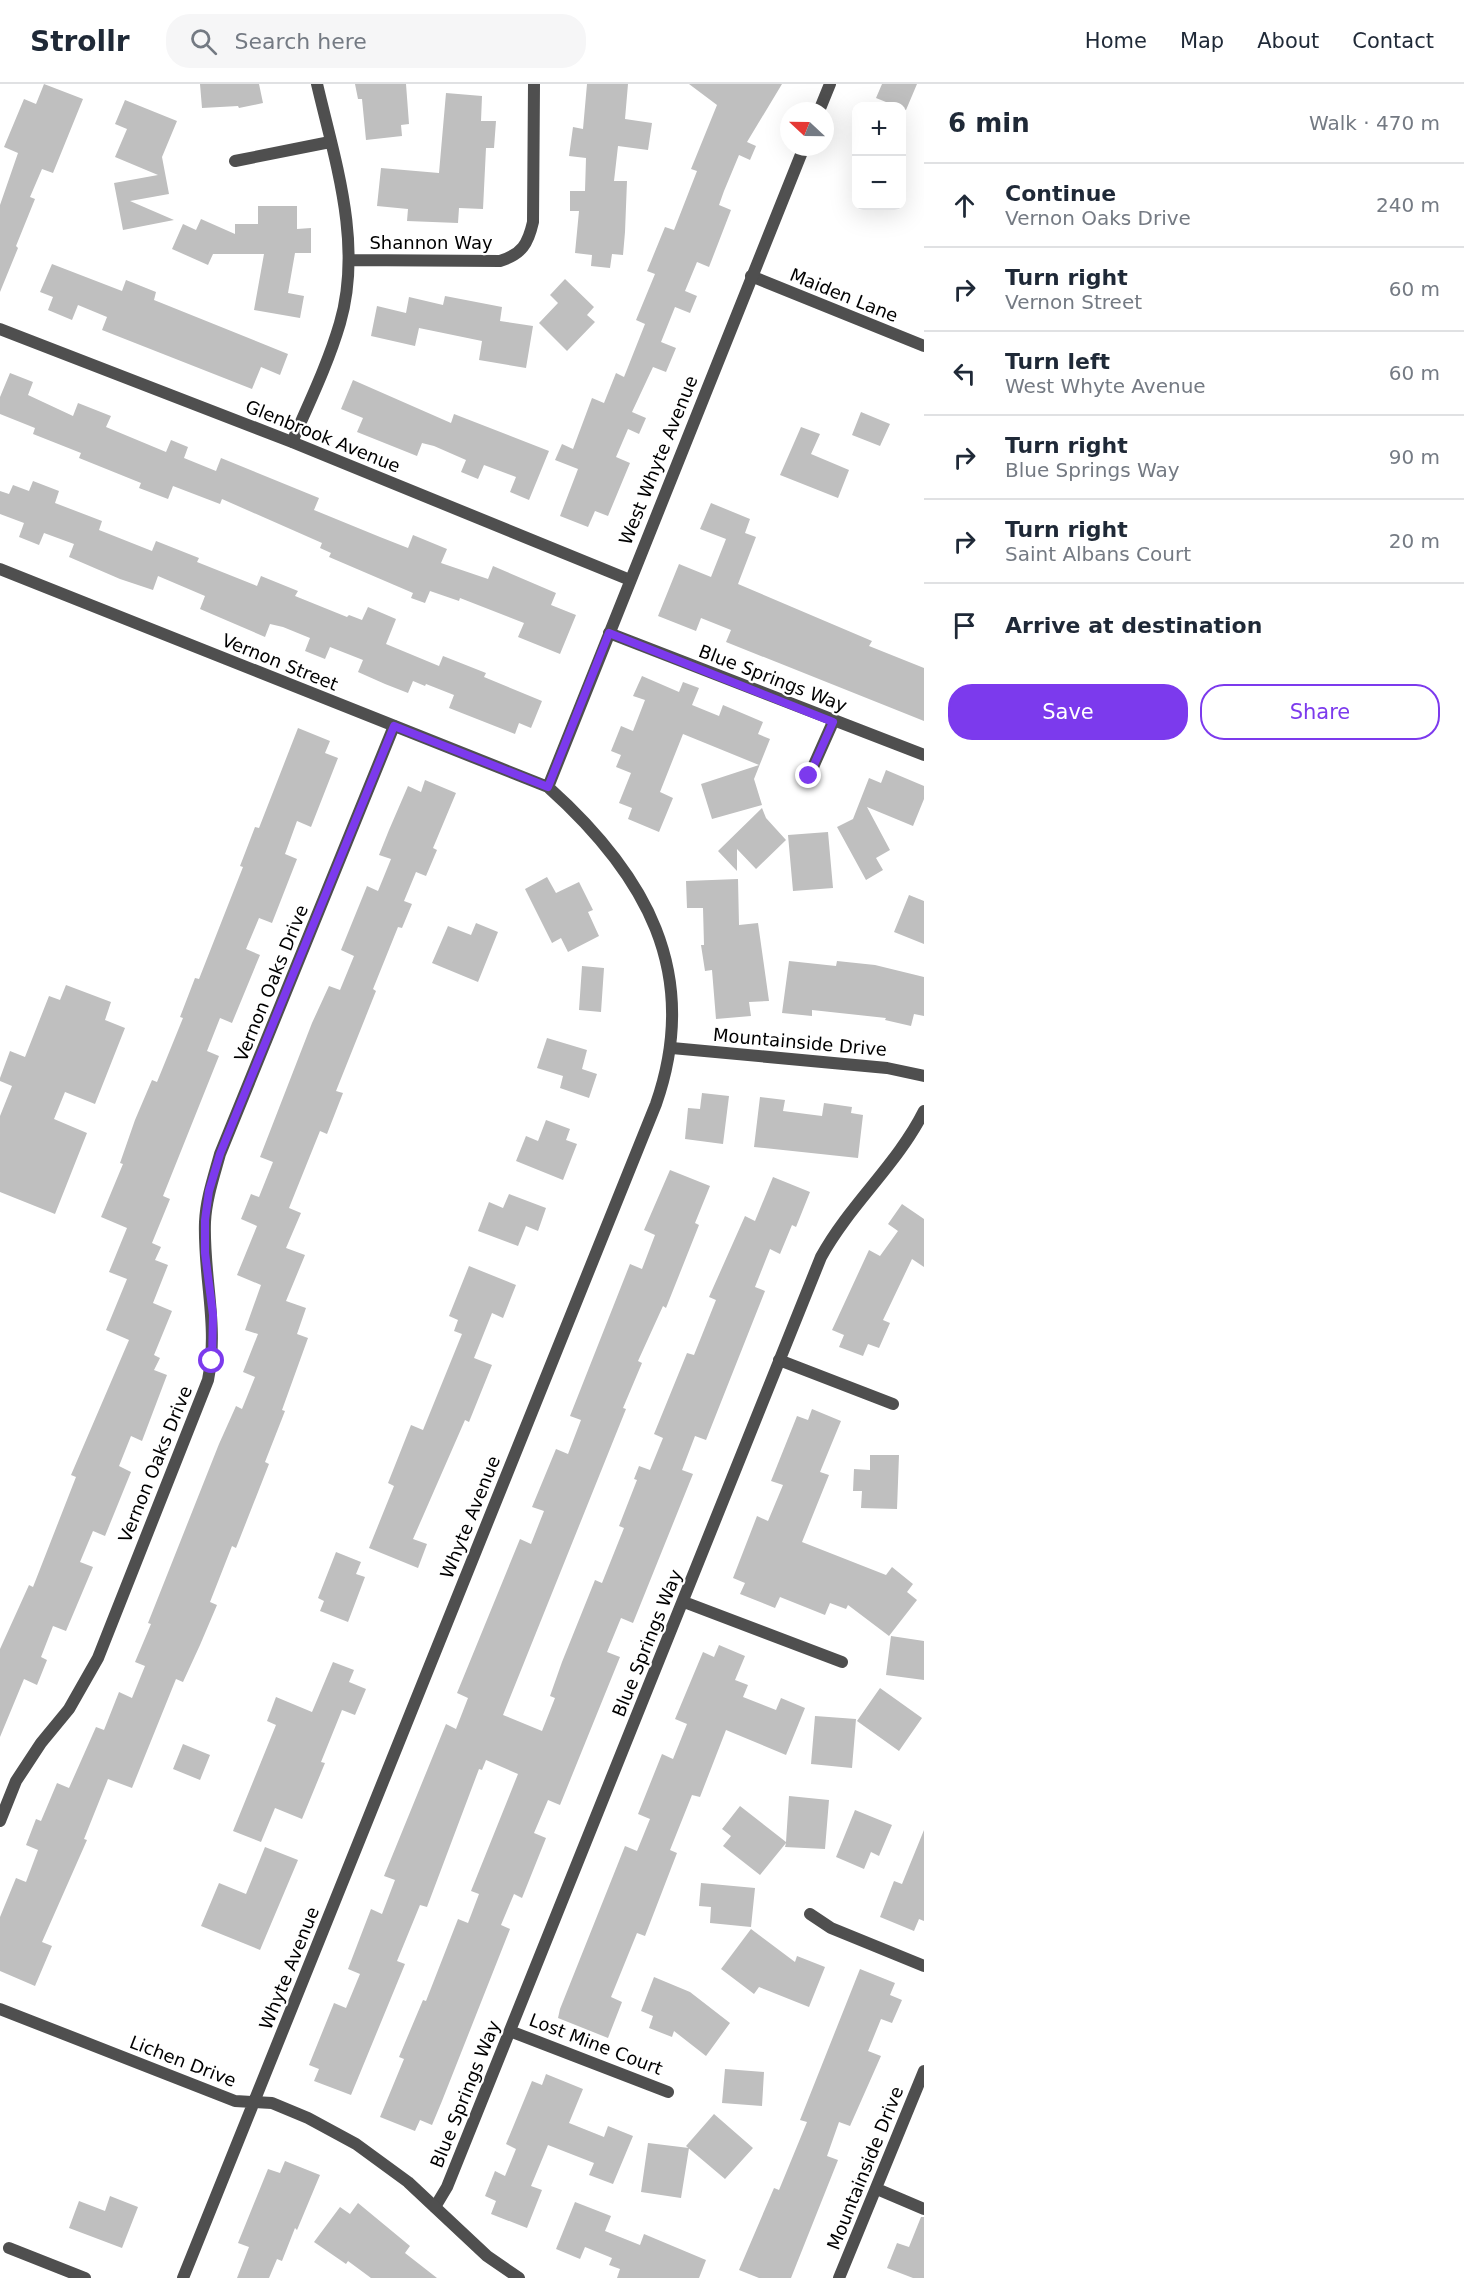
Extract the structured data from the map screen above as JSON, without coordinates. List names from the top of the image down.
{
  "streets": {
    "street": [
      "Shannon Way",
      "Maiden Lane",
      "Glenbrook Avenue",
      "West Whyte Avenue",
      "Vernon Street",
      "Blue Springs Way",
      "Vernon Oaks Drive",
      "Mountainside Drive",
      "Whyte Avenue",
      "Lost Mine Court",
      "Lichen Drive"
    ]
  },
  "crossings": [
    ["Maiden Lane", "West Whyte Avenue"],
    ["Glenbrook Avenue", "West Whyte Avenue"],
    ["West Whyte Avenue", "Vernon Street"],
    ["West Whyte Avenue", "Blue Springs Way"],
    ["West Whyte Avenue", "Whyte Avenue"],
    ["Vernon Street", "Vernon Oaks Drive"],
    ["Vernon Street", "Whyte Avenue"],
    ["Blue Springs Way", "Lost Mine Court"],
    ["Blue Springs Way", "Lichen Drive"],
    ["Mountainside Drive", "Whyte Avenue"],
    ["Whyte Avenue", "Lichen Drive"]
  ],
  "north": "left",
  "page": {
    "header": "Strollr",
    "search": "Search here",
    "nav": [
      "Home",
      "Map",
      "About",
      "Contact"
    ],
    "heading": ["6 min", "Walk · 470 m"],
    "map_buttons": ["+", "−"],
    "list": [
      ["Continue", "Vernon Oaks Drive", "240 m"],
      ["Turn right", "Vernon Street", "60 m"],
      ["Turn left", "West Whyte Avenue", "60 m"],
      ["Turn right", "Blue Springs Way", "90 m"],
      ["Turn right", "Saint Albans Court", "20 m"],
      "Arrive at destination"
    ],
    "buttons": ["Save", "Share"]
  }
}
